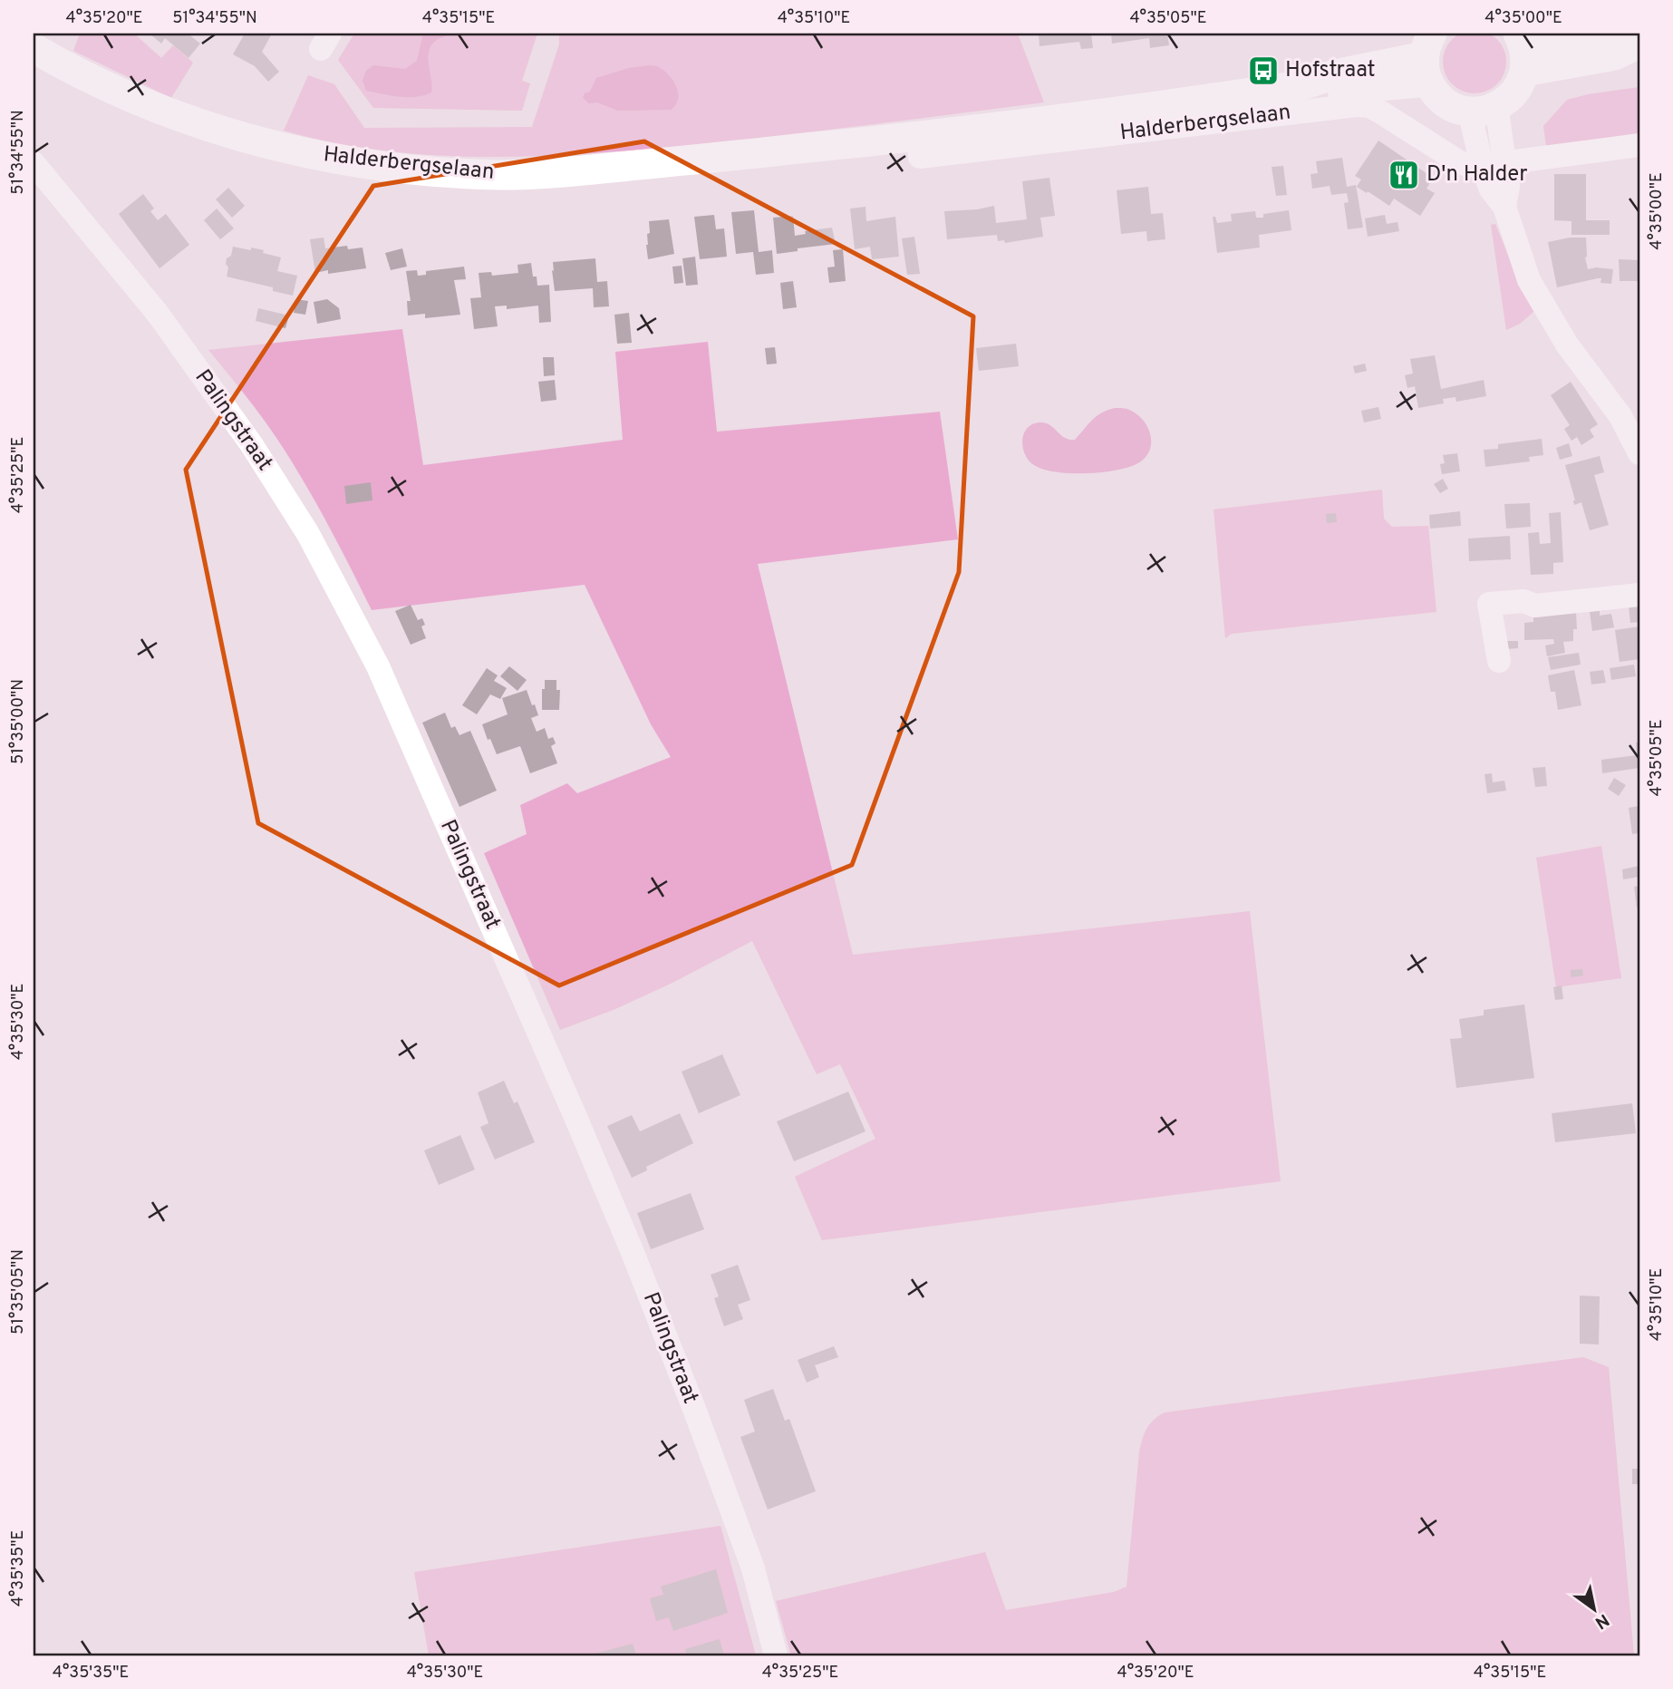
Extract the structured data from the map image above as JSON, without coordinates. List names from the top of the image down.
{
  "streets": {
    "main road": ["Halderbergselaan"],
    "street": ["Palingstraat"]
  },
  "places": {
    "bus stop": ["Hofstraat"],
    "restaurant": ["D'n Halder"]
  },
  "north": "bottom right",
  "coordinates": [
    "4°35'20\"E",
    "51°34'55\"N",
    "4°35'15\"E",
    "4°35'10\"E",
    "4°35'05\"E",
    "4°35'00\"E",
    "4°35'25\"E",
    "51°35'00\"N",
    "4°35'30\"E",
    "51°35'05\"N",
    "4°35'35\"E"
  ]
}
